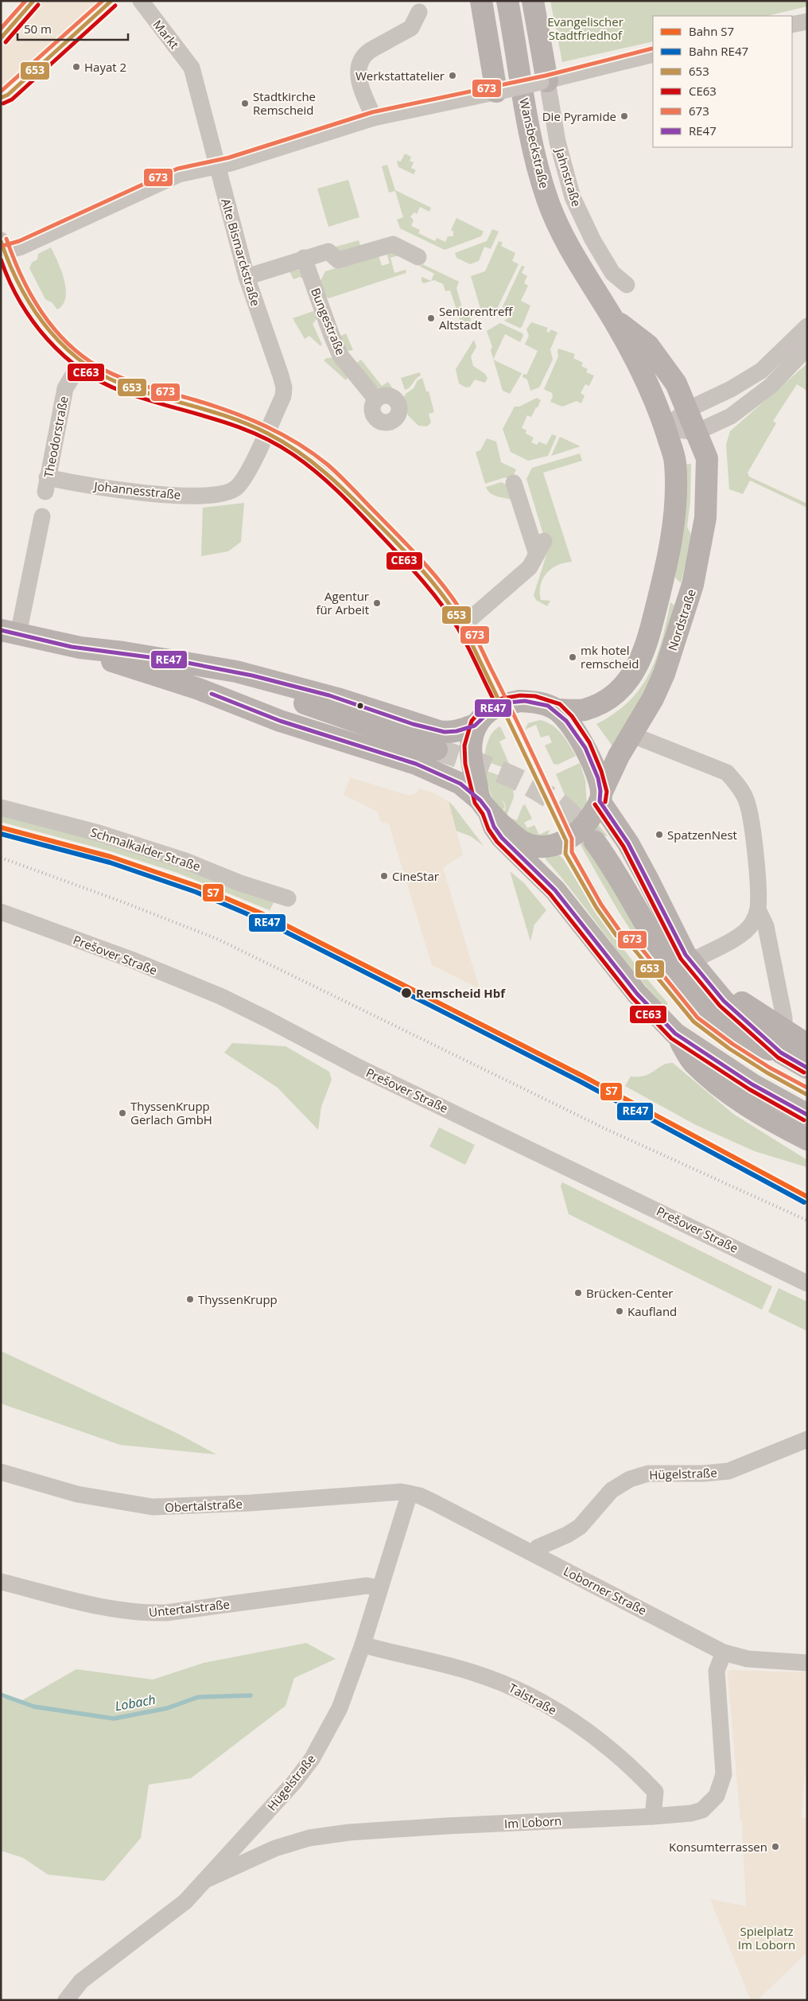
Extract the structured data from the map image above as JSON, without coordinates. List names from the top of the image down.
{
  "streets": {
    "main road": ["Wansbeckstraße", "Nordstraße"],
    "street": [
      "Markt",
      "Jahnstraße",
      "Alte Bismarckstraße",
      "Bungestraße",
      "Theodorstraße",
      "Johannesstraße",
      "Schmalkalder Straße",
      "Prešover Straße",
      "Hügelstraße",
      "Obertalstraße",
      "Loborner Straße",
      "Untertalstraße",
      "Talstraße",
      "Im Loborn"
    ]
  },
  "crossings": [
    ["Markt", "Alte Bismarckstraße"],
    ["Wansbeckstraße", "Nordstraße"],
    ["Alte Bismarckstraße", "Johannesstraße"],
    ["Theodorstraße", "Johannesstraße"],
    ["Hügelstraße", "Obertalstraße"],
    ["Hügelstraße", "Loborner Straße"],
    ["Hügelstraße", "Untertalstraße"],
    ["Hügelstraße", "Talstraße"],
    ["Hügelstraße", "Im Loborn"],
    ["Obertalstraße", "Loborner Straße"],
    ["Loborner Straße", "Im Loborn"],
    ["Talstraße", "Im Loborn"]
  ],
  "water": ["Lobach"],
  "parks": ["Evangelischer Stadtfriedhof", "Spielplatz Im Loborn"],
  "places": [
    "Hayat 2",
    "Werkstattatelier",
    "Stadtkirche Remscheid",
    "Die Pyramide",
    "Seniorentreff Altstadt",
    "Agentur für Arbeit",
    "mk hotel remscheid",
    "SpatzenNest",
    "CineStar",
    "Remscheid Hbf",
    "ThyssenKrupp Gerlach GmbH",
    "Brücken-Center",
    "ThyssenKrupp",
    "Kaufland",
    "Konsumterrassen"
  ],
  "lines": [
    "transit line 653",
    "transit line 673",
    "transit line CE63",
    "transit line RE47",
    "rail line S7",
    "rail line RE47"
  ],
  "legend": [
    "Bahn S7",
    "Bahn RE47",
    "653",
    "CE63",
    "673",
    "RE47"
  ],
  "scale_bar": "50 m"
}
